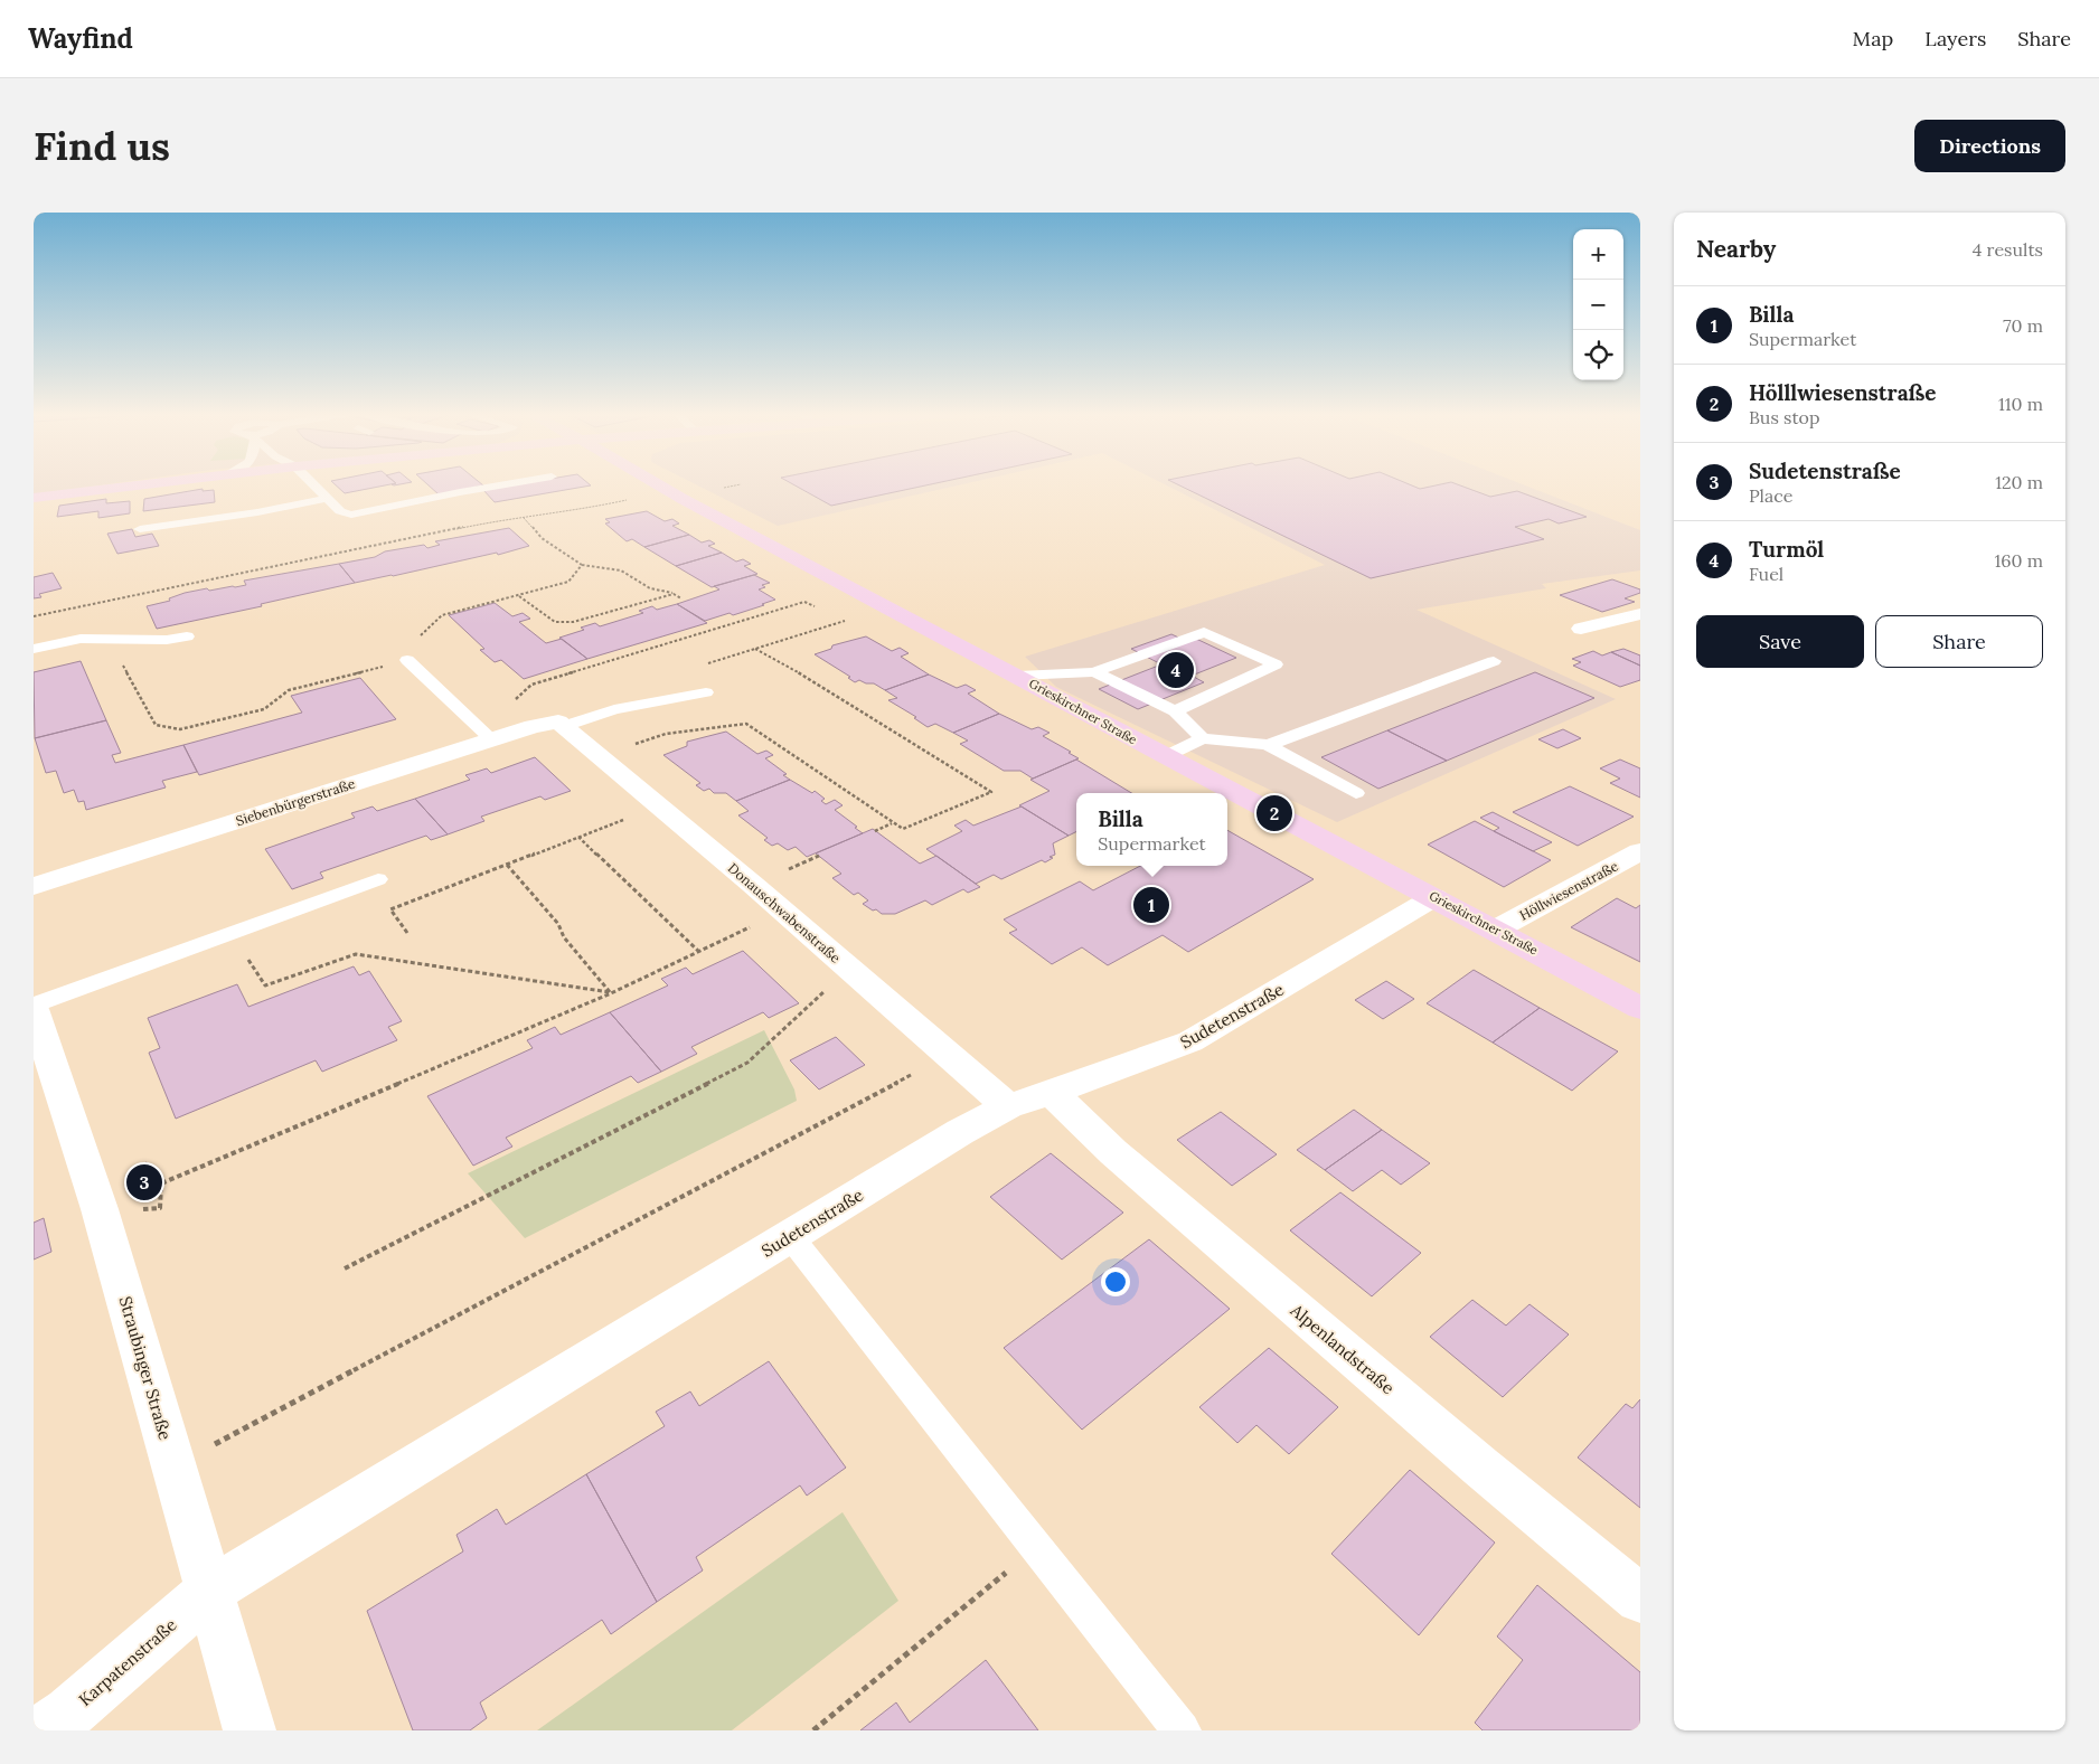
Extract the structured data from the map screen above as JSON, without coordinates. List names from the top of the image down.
{
  "streets": {
    "main road": ["Grieskirchner Straße"],
    "street": [
      "Siebenbürgerstraße",
      "Höllwiesenstraße",
      "Donauschwabenstraße",
      "Sudetenstraße",
      "Alpenlandstraße",
      "Straubinger Straße",
      "Karpatenstraße"
    ]
  },
  "crossings": [
    ["Grieskirchner Straße", "Höllwiesenstraße"],
    ["Grieskirchner Straße", "Sudetenstraße"],
    ["Siebenbürgerstraße", "Donauschwabenstraße"],
    ["Donauschwabenstraße", "Sudetenstraße"],
    ["Sudetenstraße", "Alpenlandstraße"],
    ["Sudetenstraße", "Straubinger Straße"],
    ["Sudetenstraße", "Karpatenstraße"],
    ["Straubinger Straße", "Karpatenstraße"]
  ],
  "page": {
    "header": "Wayfind",
    "nav": ["Map", "Layers", "Share"],
    "buttons": [
      "Directions",
      ["Save", "Share"]
    ],
    "title": "Find us",
    "heading": ["Nearby", "4 results"],
    "map_buttons": ["+", "−"],
    "list": [
      {
        "mark": "1",
        "name": "Billa",
        "note": "Supermarket",
        "value": "70 m"
      },
      {
        "mark": "2",
        "name": "Hölllwiesenstraße",
        "note": "Bus stop",
        "value": "110 m"
      },
      {
        "mark": "3",
        "name": "Sudetenstraße",
        "note": "Place",
        "value": "120 m"
      },
      {
        "mark": "4",
        "name": "Turmöl",
        "note": "Fuel",
        "value": "160 m"
      }
    ],
    "pins": [
      "4",
      "2",
      "1",
      "3"
    ],
    "popup": ["Billa", "Supermarket"]
  }
}
